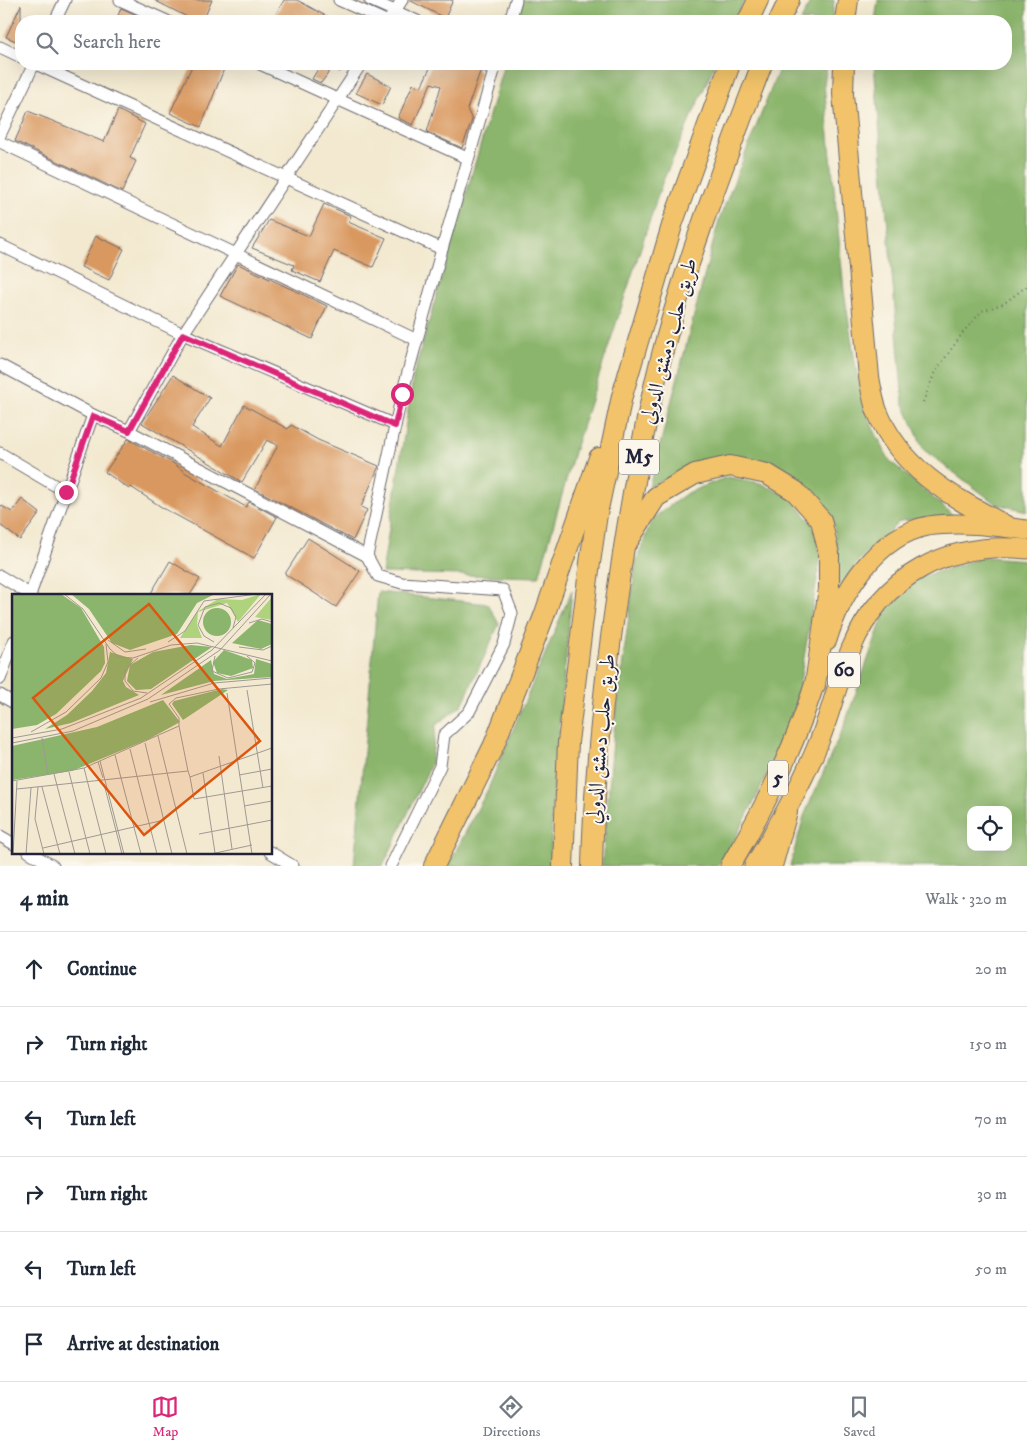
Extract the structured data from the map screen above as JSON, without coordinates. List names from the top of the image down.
{
  "streets": {
    "highway": [
      "طريق حلب دمشق الدولي",
      "M5",
      "60",
      "5"
    ]
  },
  "crossings": [
    ["60", "5"]
  ],
  "page": {
    "search": "Search here",
    "heading": ["4 min", "Walk · 320 m"],
    "list": [
      ["Continue", "20 m"],
      ["Turn right", "150 m"],
      ["Turn left", "70 m"],
      ["Turn right", "30 m"],
      ["Turn left", "50 m"],
      "Arrive at destination"
    ],
    "nav": ["Map", "Directions", "Saved"]
  }
}
